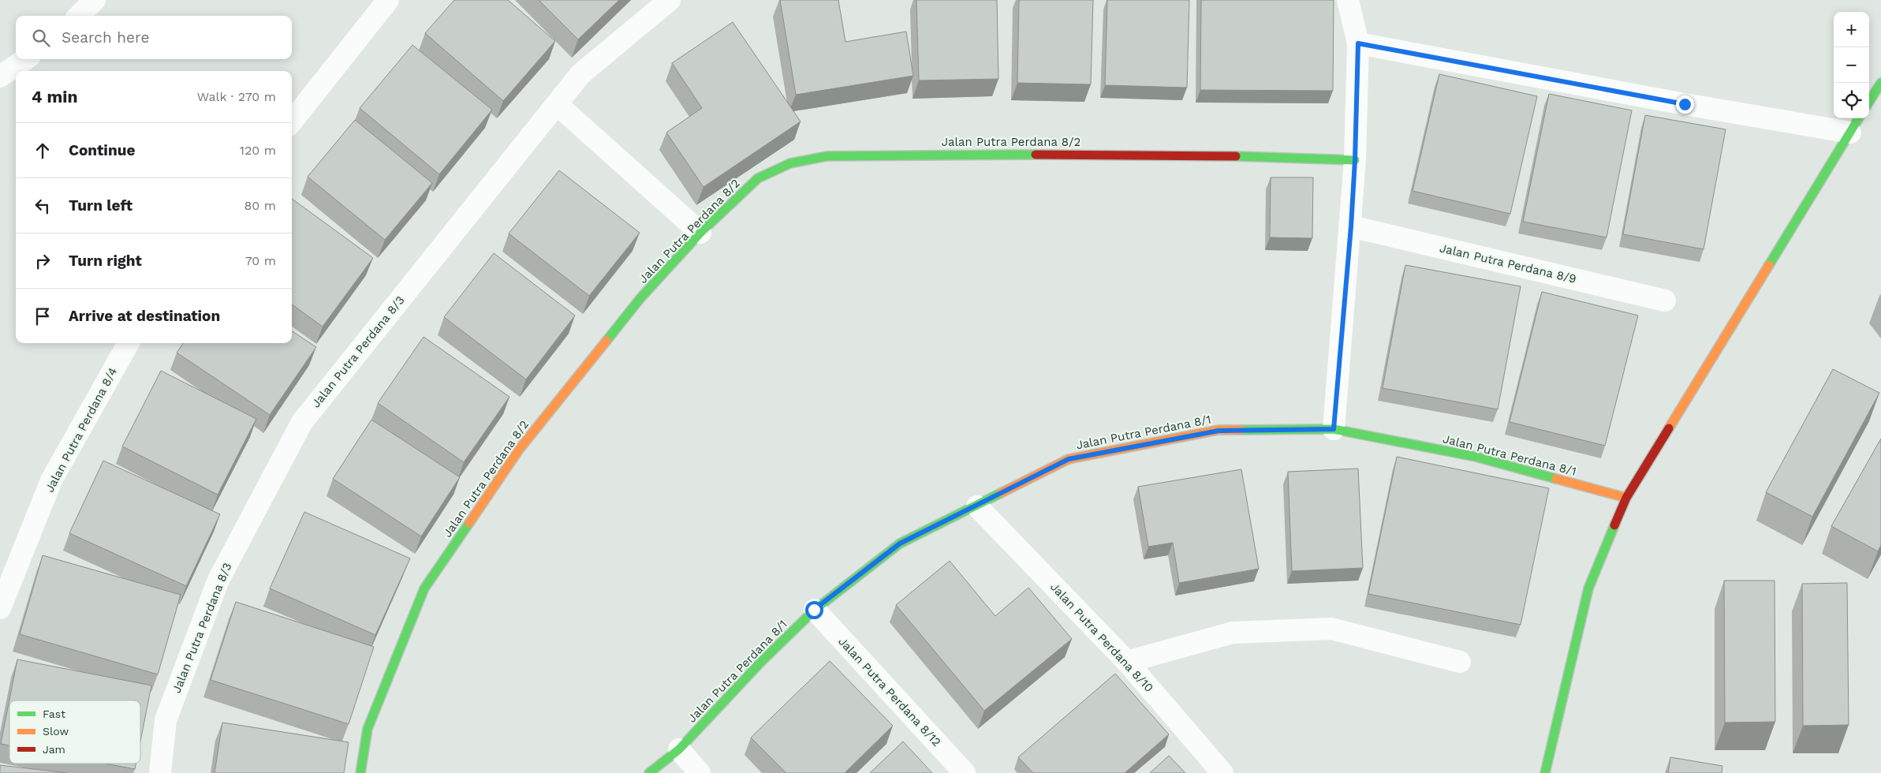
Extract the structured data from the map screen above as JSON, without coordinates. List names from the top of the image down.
{
  "streets": {
    "street": [
      "Jalan Putra Perdana 8/2",
      "Jalan Putra Perdana 8/9",
      "Jalan Putra Perdana 8/3",
      "Jalan Putra Perdana 8/4",
      "Jalan Putra Perdana 8/1",
      "Jalan Putra Perdana 8/10",
      "Jalan Putra Perdana 8/12"
    ]
  },
  "crossings": [
    ["Jalan Putra Perdana 8/1", "Jalan Putra Perdana 8/10"],
    ["Jalan Putra Perdana 8/1", "Jalan Putra Perdana 8/12"]
  ],
  "legend": ["Fast", "Slow", "Jam"],
  "page": {
    "map_buttons": ["+", "−"],
    "search": "Search here",
    "heading": ["4 min", "Walk · 270 m"],
    "list": [
      ["Continue", "120 m"],
      ["Turn left", "80 m"],
      ["Turn right", "70 m"],
      "Arrive at destination"
    ]
  }
}
